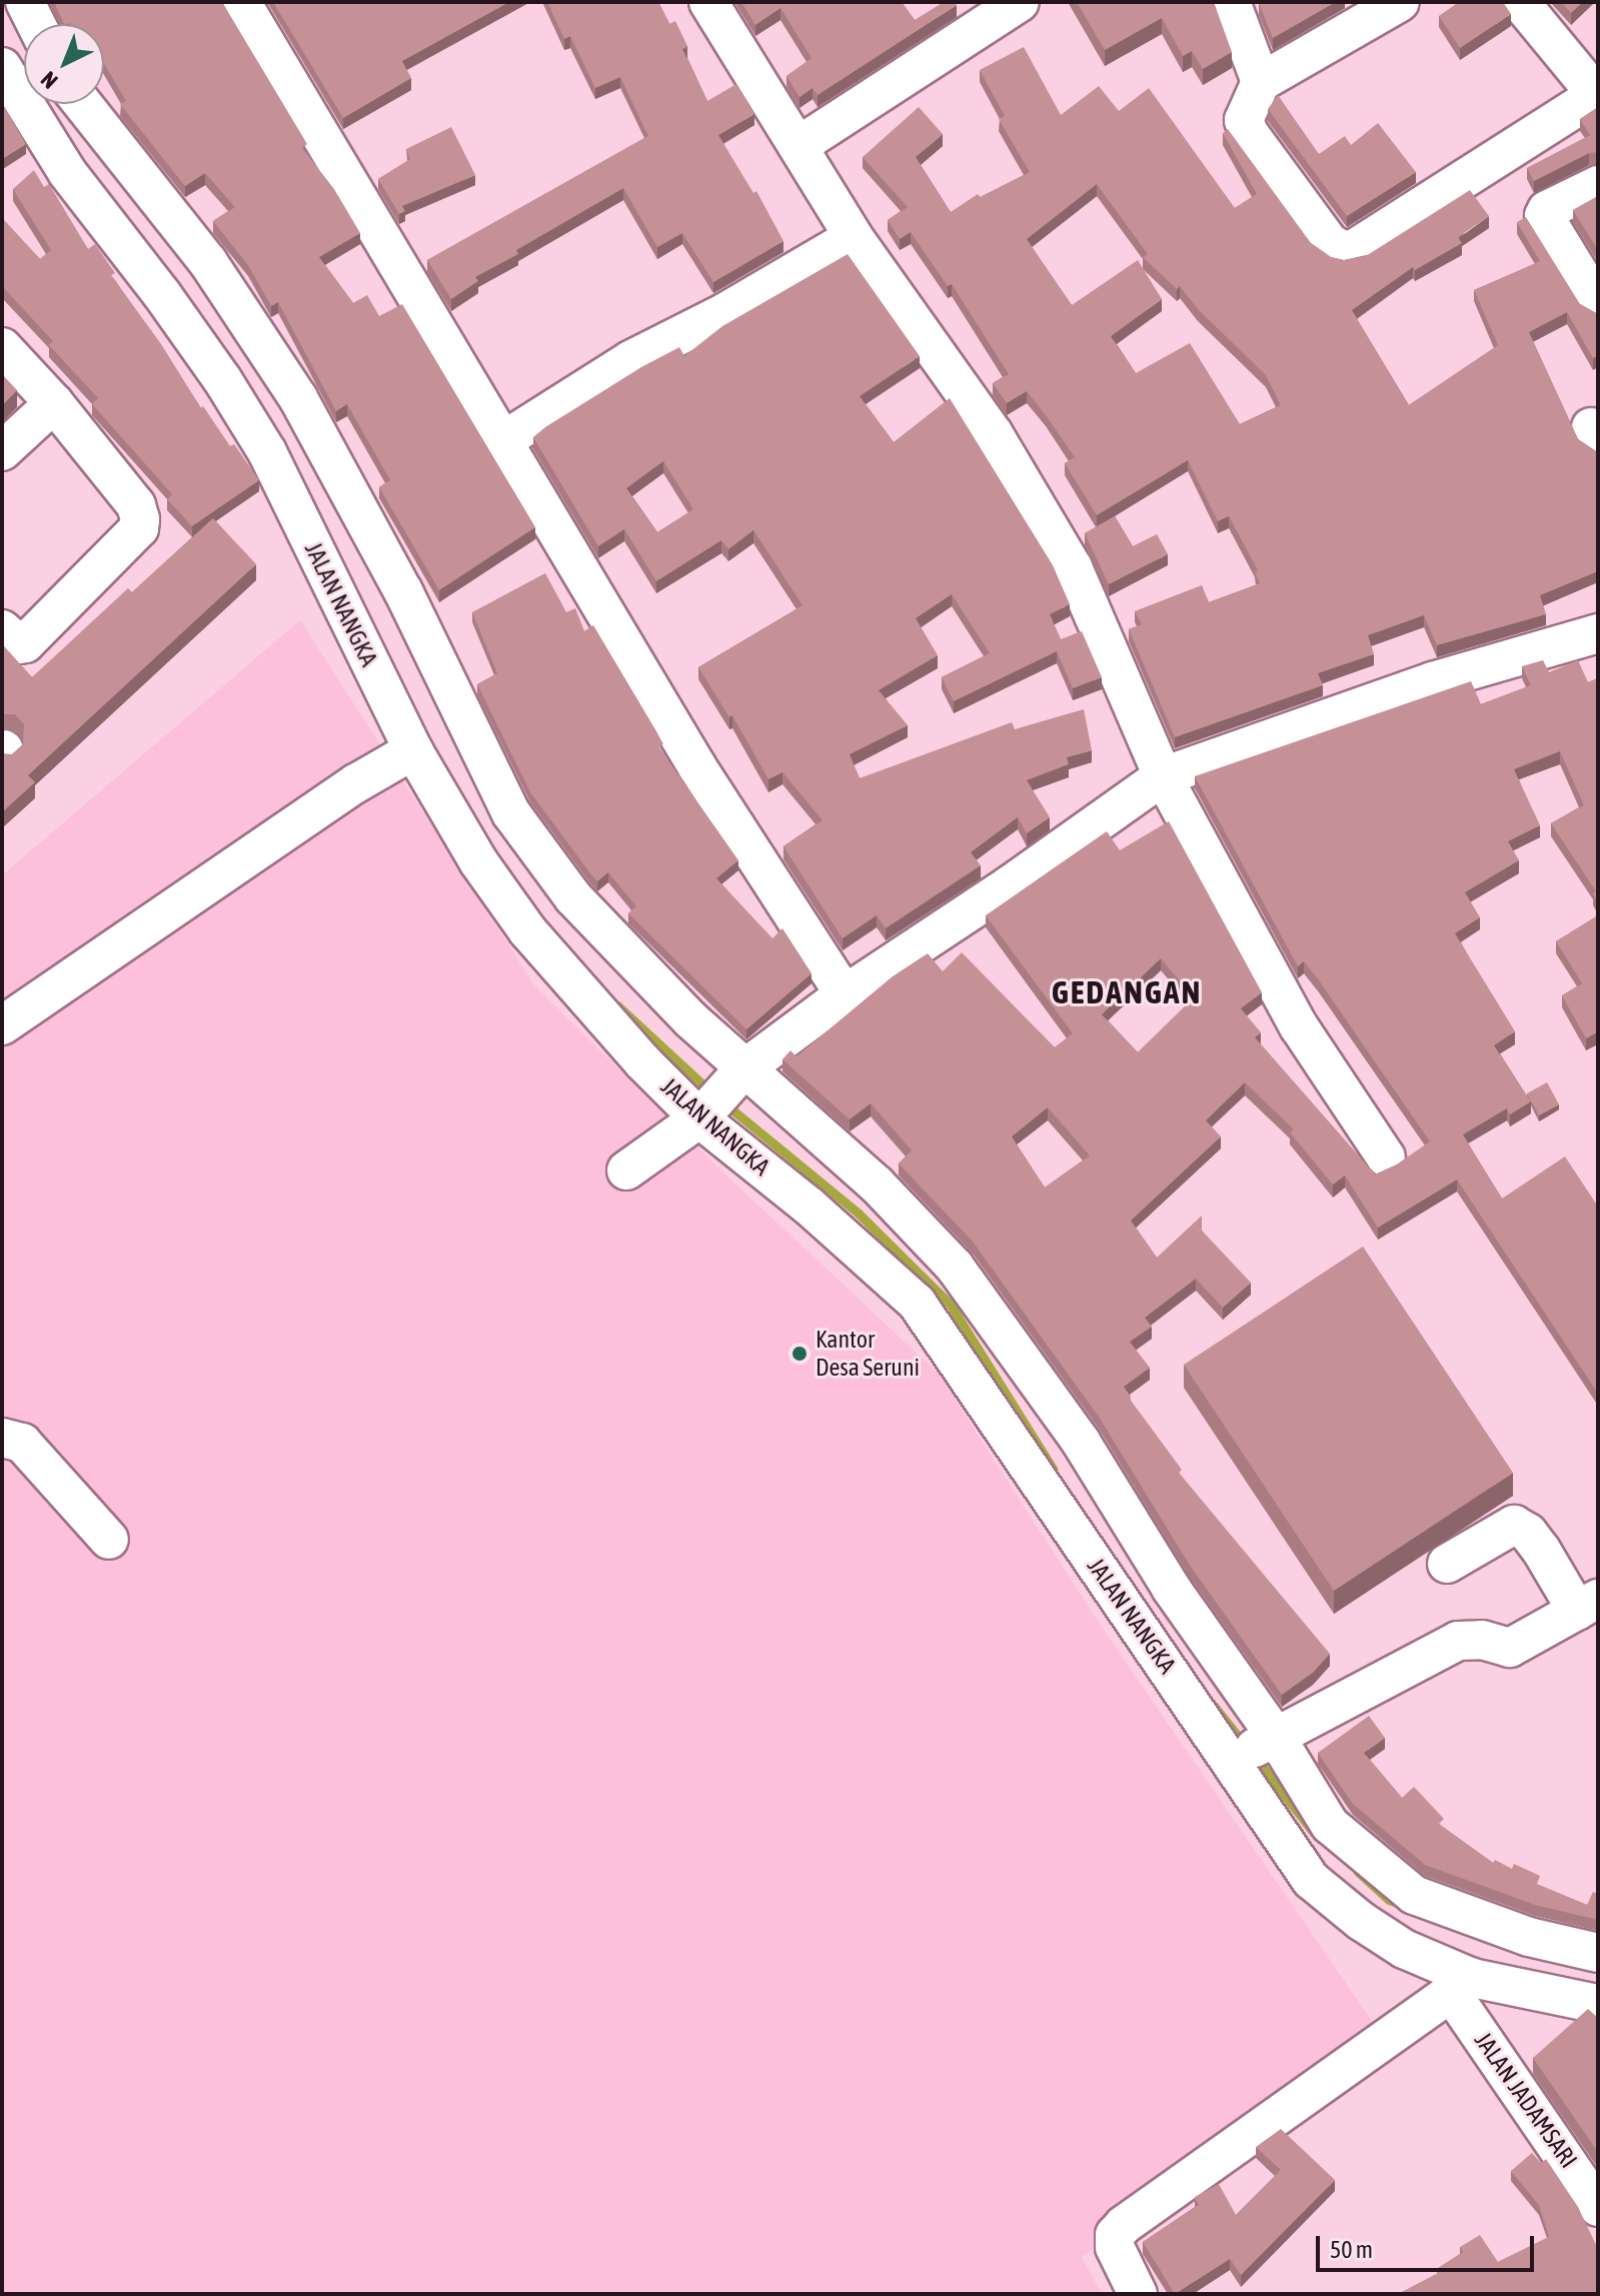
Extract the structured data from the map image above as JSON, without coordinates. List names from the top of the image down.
{
  "streets": {
    "street": ["JALAN NANGKA", "JALAN JADAMSARI"]
  },
  "crossings": [
    ["JALAN NANGKA", "JALAN JADAMSARI"]
  ],
  "districts": ["GEDANGAN"],
  "places": ["Kantor Desa Seruni"],
  "scale_bar": "50 m",
  "north": "bottom left"
}
